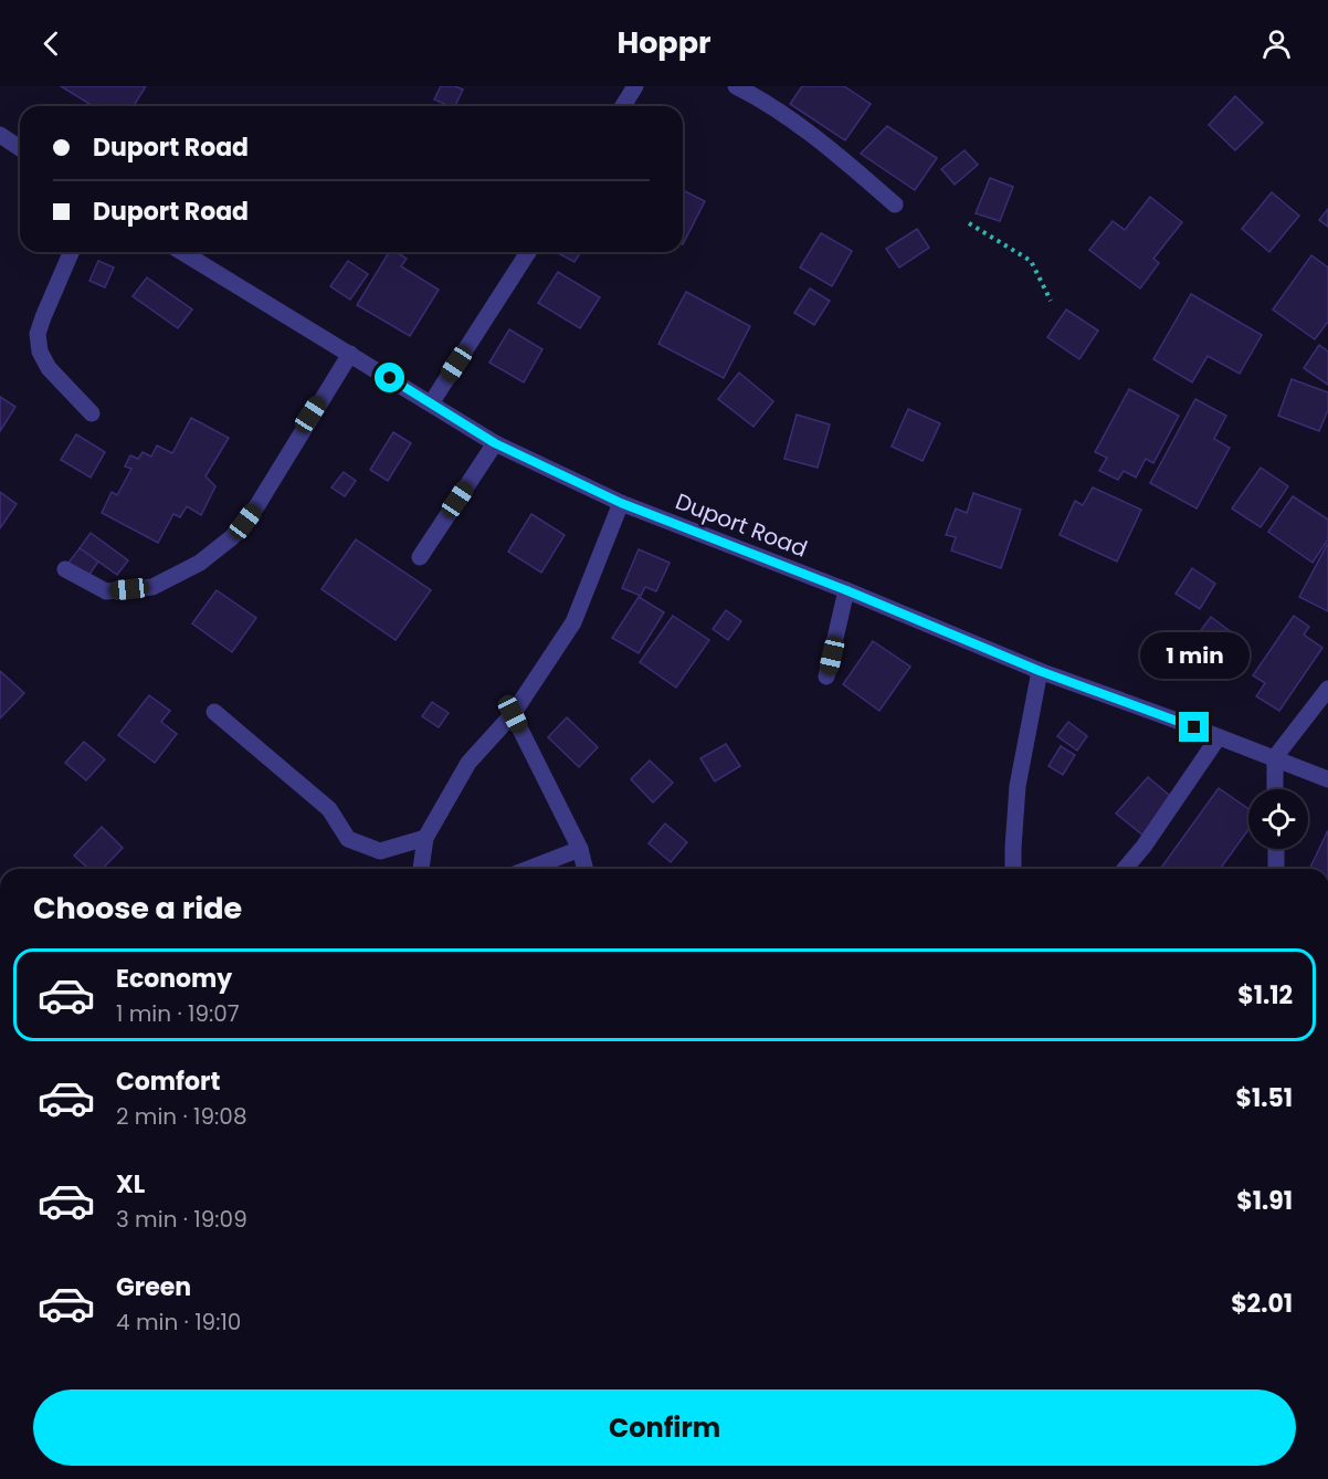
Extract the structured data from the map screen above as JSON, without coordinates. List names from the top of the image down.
{
  "streets": {
    "street": ["Duport Road"]
  },
  "page": {
    "header": "Hoppr",
    "banner": ["Duport Road", "Duport Road"],
    "bubble": "1 min",
    "heading": "Choose a ride",
    "list": [
      {
        "name": "Economy",
        "note": "1 min · 19:07",
        "value": "$1.12"
      },
      {
        "name": "Comfort",
        "note": "2 min · 19:08",
        "value": "$1.51"
      },
      {
        "name": "XL",
        "note": "3 min · 19:09",
        "value": "$1.91"
      },
      {
        "name": "Green",
        "note": "4 min · 19:10",
        "value": "$2.01"
      }
    ],
    "buttons": "Confirm"
  }
}
